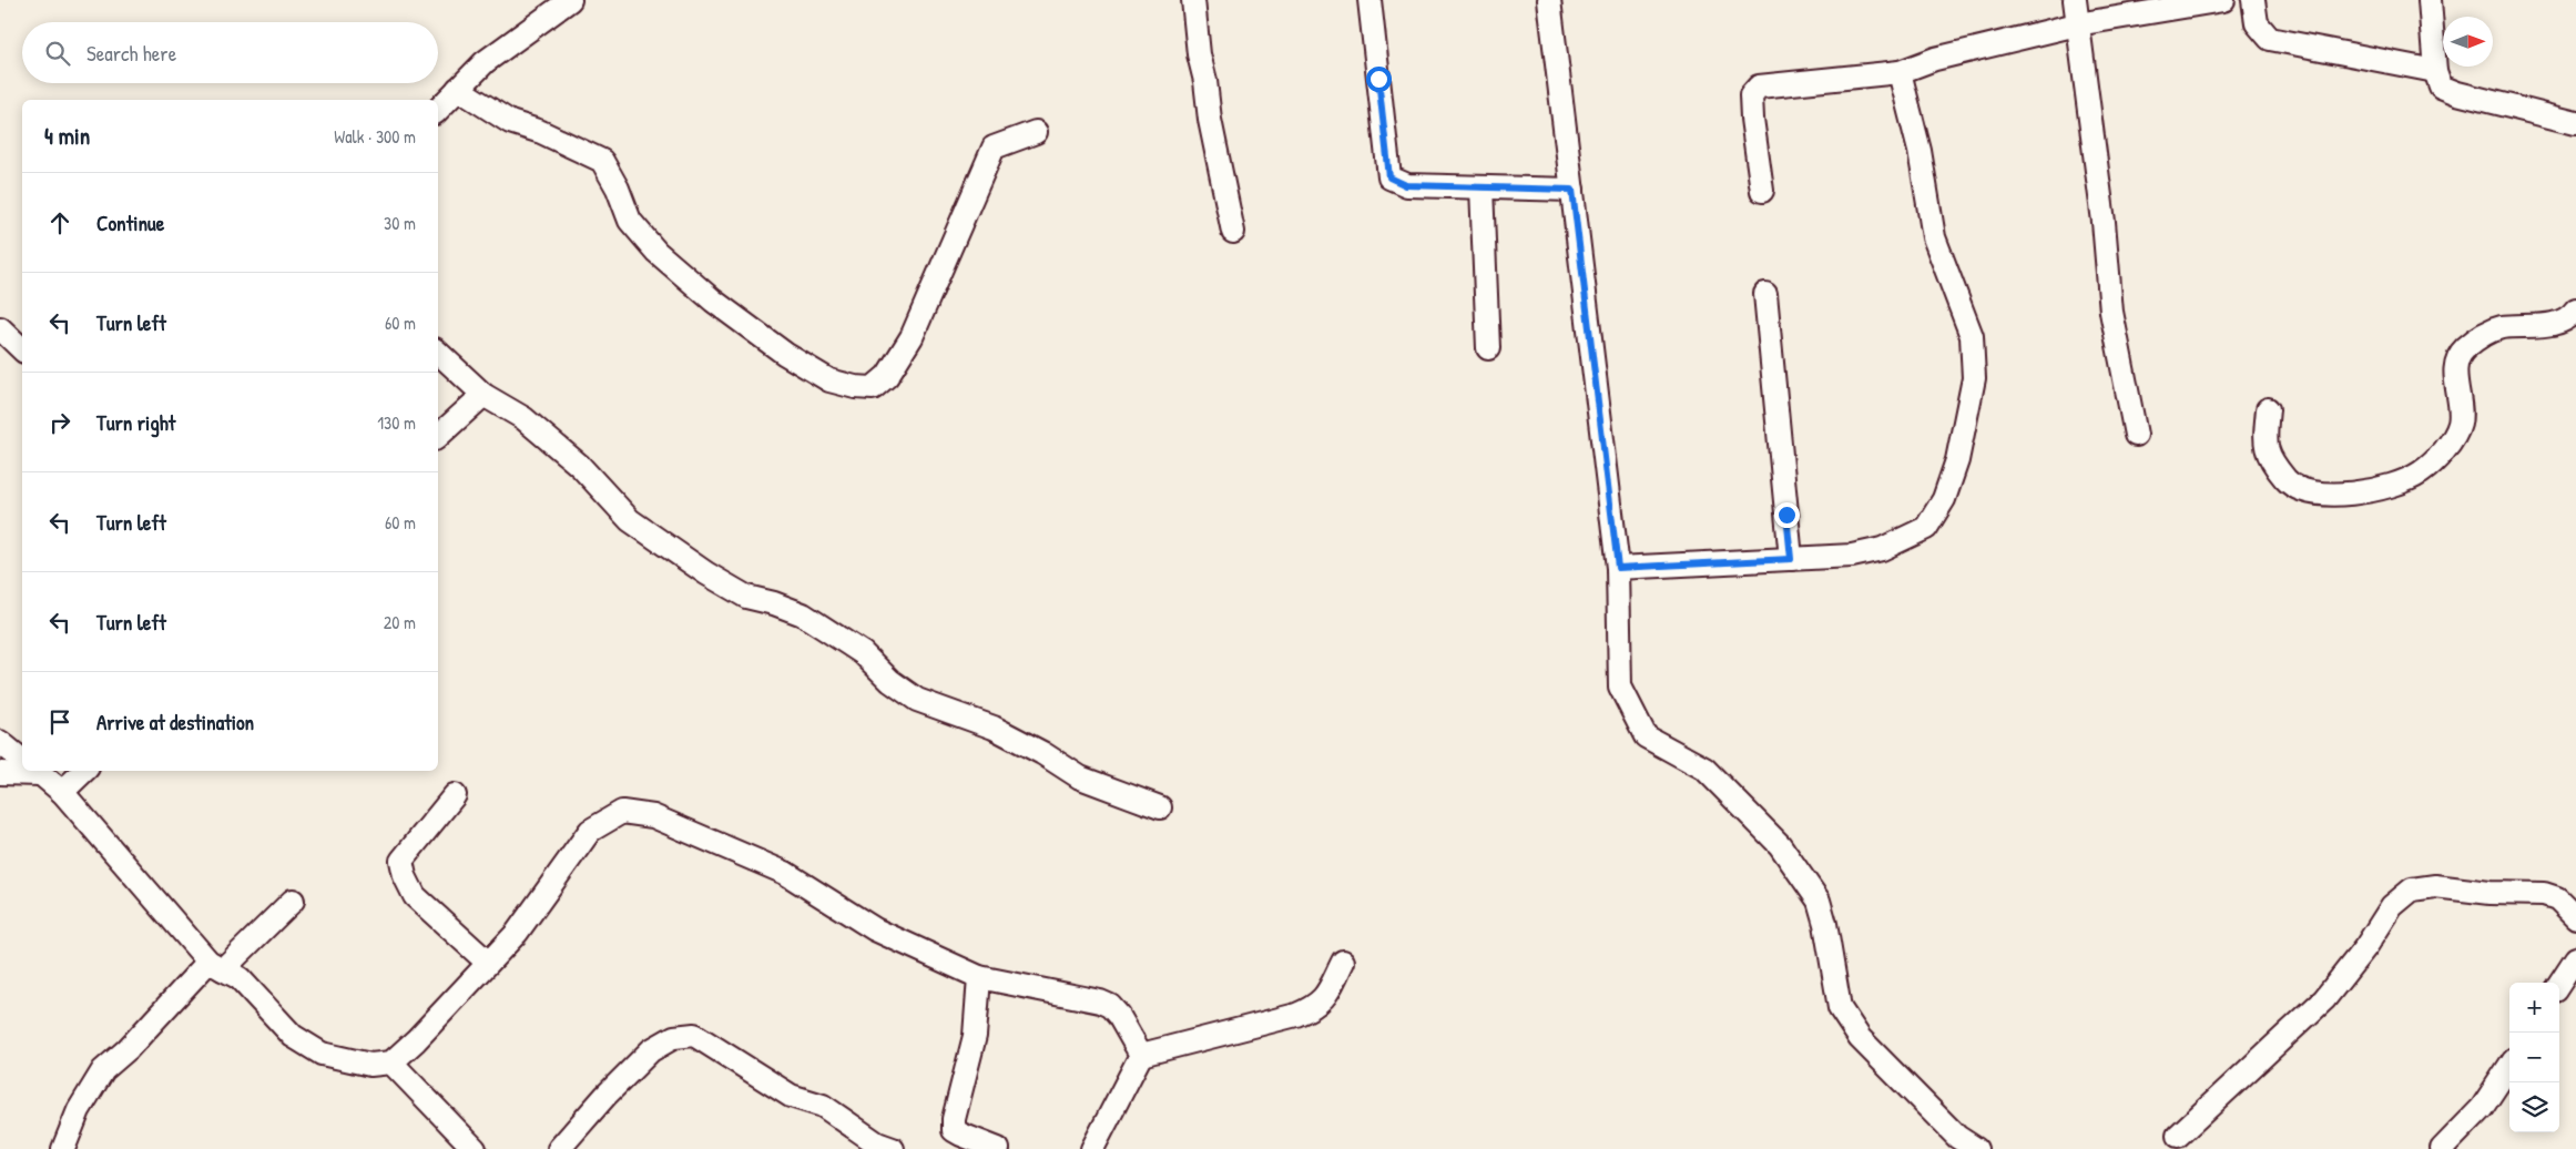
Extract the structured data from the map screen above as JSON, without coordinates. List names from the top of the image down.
{
  "north": "right",
  "page": {
    "search": "Search here",
    "heading": ["4 min", "Walk · 300 m"],
    "list": [
      ["Continue", "30 m"],
      ["Turn left", "60 m"],
      ["Turn right", "130 m"],
      ["Turn left", "60 m"],
      ["Turn left", "20 m"],
      "Arrive at destination"
    ],
    "map_buttons": ["+", "−"]
  }
}
